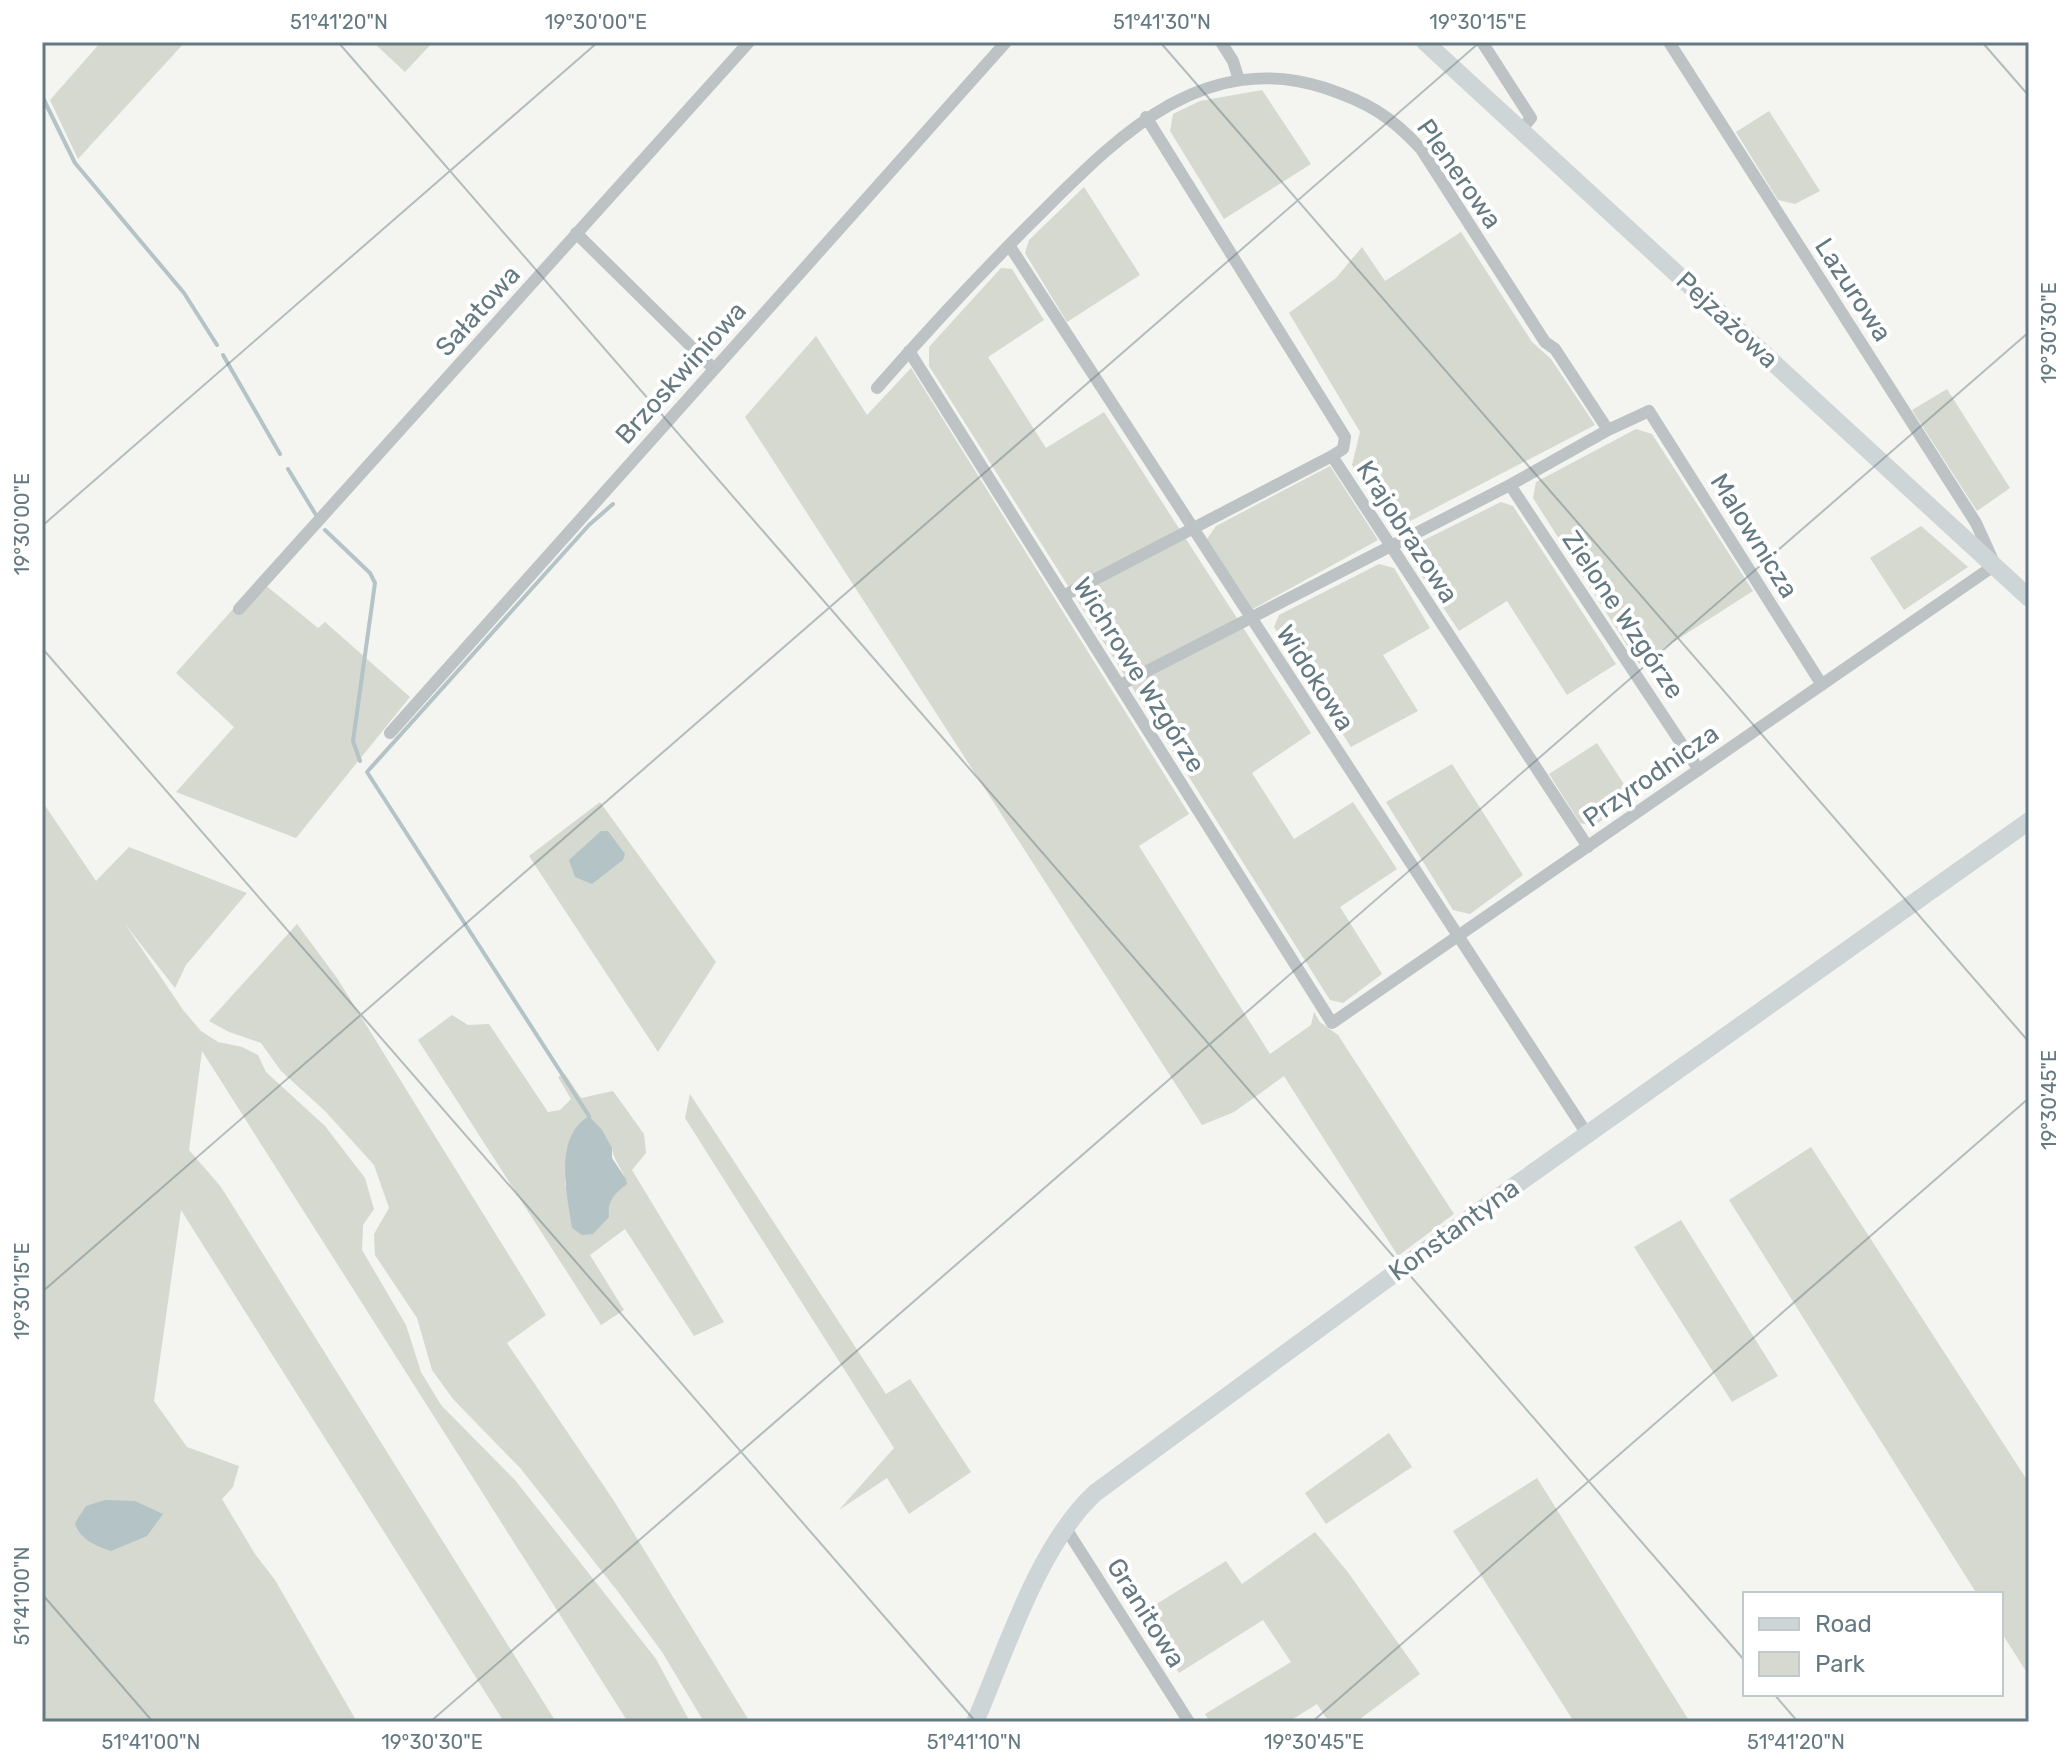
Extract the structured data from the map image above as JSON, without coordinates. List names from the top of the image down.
{
  "streets": {
    "street": [
      "Plenerowa",
      "Lazurowa",
      "Sałatowa",
      "Pejzażowa",
      "Brzoskwiniowa",
      "Krajobrazowa",
      "Malownicza",
      "Zielone Wzgórze",
      "Wichrowe Wzgórze",
      "Widokowa",
      "Przyrodnicza",
      "Konstantyna",
      "Granitowa"
    ]
  },
  "crossings": [
    ["Plenerowa", "Krajobrazowa"],
    ["Plenerowa", "Malownicza"],
    ["Plenerowa", "Wichrowe Wzgórze"],
    ["Plenerowa", "Widokowa"],
    ["Lazurowa", "Pejzażowa"],
    ["Lazurowa", "Przyrodnicza"],
    ["Pejzażowa", "Przyrodnicza"],
    ["Krajobrazowa", "Przyrodnicza"],
    ["Malownicza", "Przyrodnicza"],
    ["Zielone Wzgórze", "Przyrodnicza"],
    ["Wichrowe Wzgórze", "Przyrodnicza"],
    ["Widokowa", "Przyrodnicza"],
    ["Widokowa", "Konstantyna"],
    ["Konstantyna", "Granitowa"]
  ],
  "legend": ["Road", "Park"],
  "coordinates": [
    "51°41'20\"N",
    "19°30'00\"E",
    "51°41'30\"N",
    "19°30'15\"E",
    "19°30'30\"E",
    "19°30'45\"E",
    "51°41'00\"N",
    "51°41'10\"N"
  ]
}
